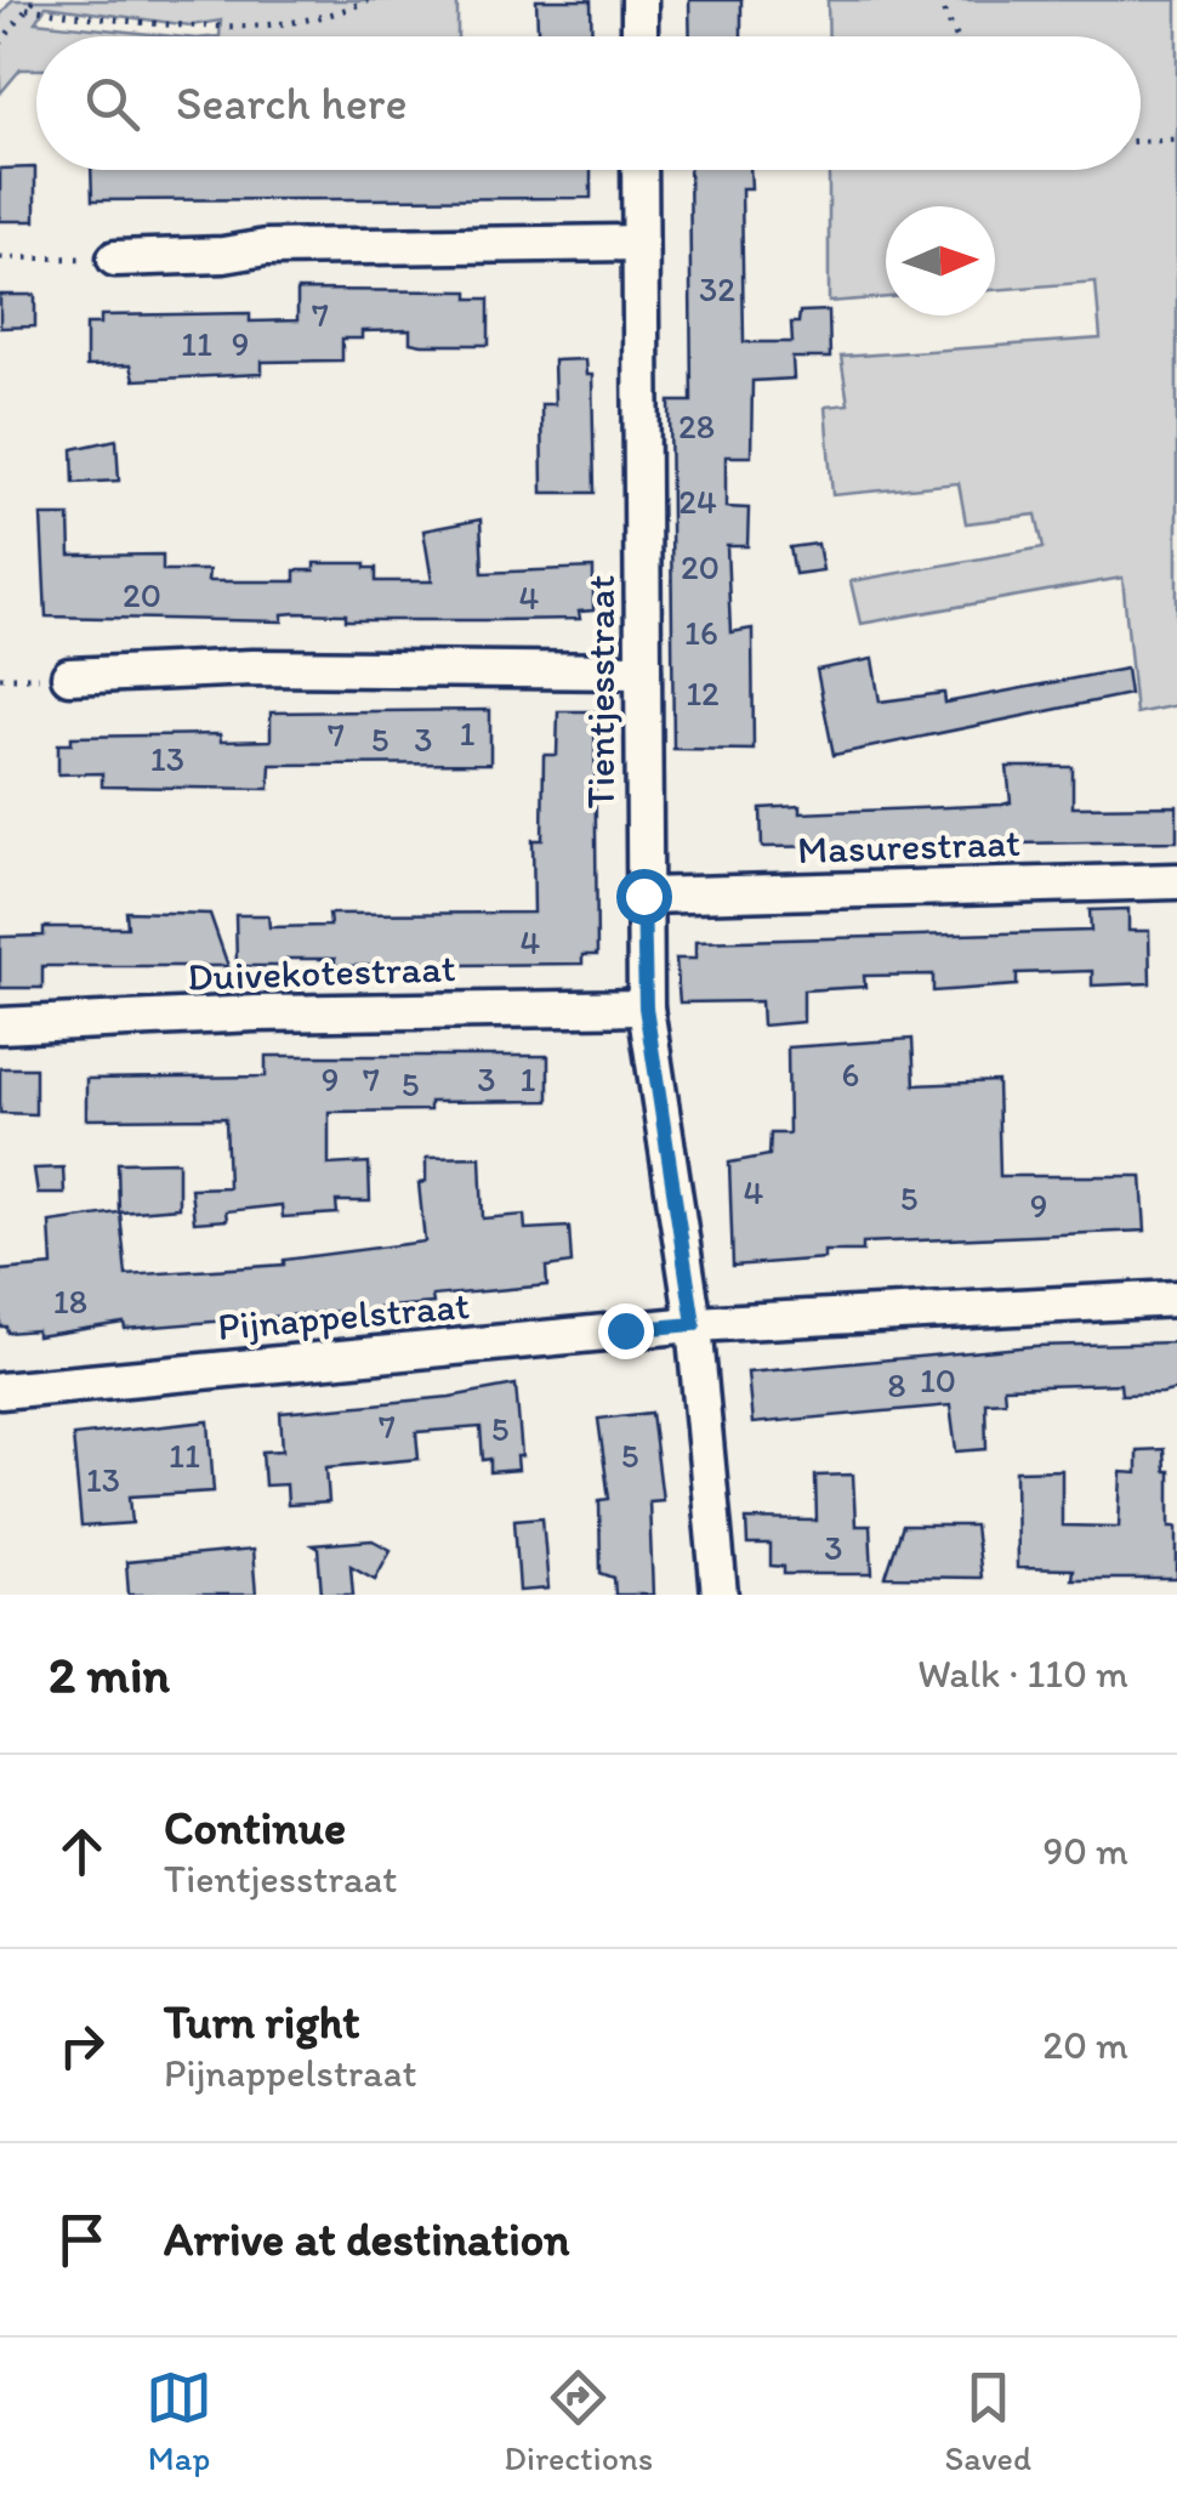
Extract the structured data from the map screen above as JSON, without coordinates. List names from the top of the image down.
{
  "streets": {
    "street": [
      "Tientjesstraat",
      "Masurestraat",
      "Duivekotestraat",
      "Pijnappelstraat"
    ]
  },
  "crossings": [
    ["Tientjesstraat", "Masurestraat"],
    ["Tientjesstraat", "Duivekotestraat"],
    ["Tientjesstraat", "Pijnappelstraat"]
  ],
  "house_numbers": [
    "32",
    "7",
    "11",
    "9",
    "28",
    "24",
    "20",
    "20",
    "4",
    "16",
    "12",
    "1",
    "7",
    "5",
    "3",
    "13",
    "4",
    "6",
    "9",
    "7",
    "3",
    "1",
    "5",
    "4",
    "5",
    "9",
    "18",
    "10",
    "8",
    "7",
    "5",
    "11",
    "5",
    "13",
    "3"
  ],
  "north": "right",
  "page": {
    "search": "Search here",
    "heading": ["2 min", "Walk · 110 m"],
    "list": [
      ["Continue", "Tientjesstraat", "90 m"],
      ["Turn right", "Pijnappelstraat", "20 m"],
      "Arrive at destination"
    ],
    "nav": ["Map", "Directions", "Saved"]
  }
}
